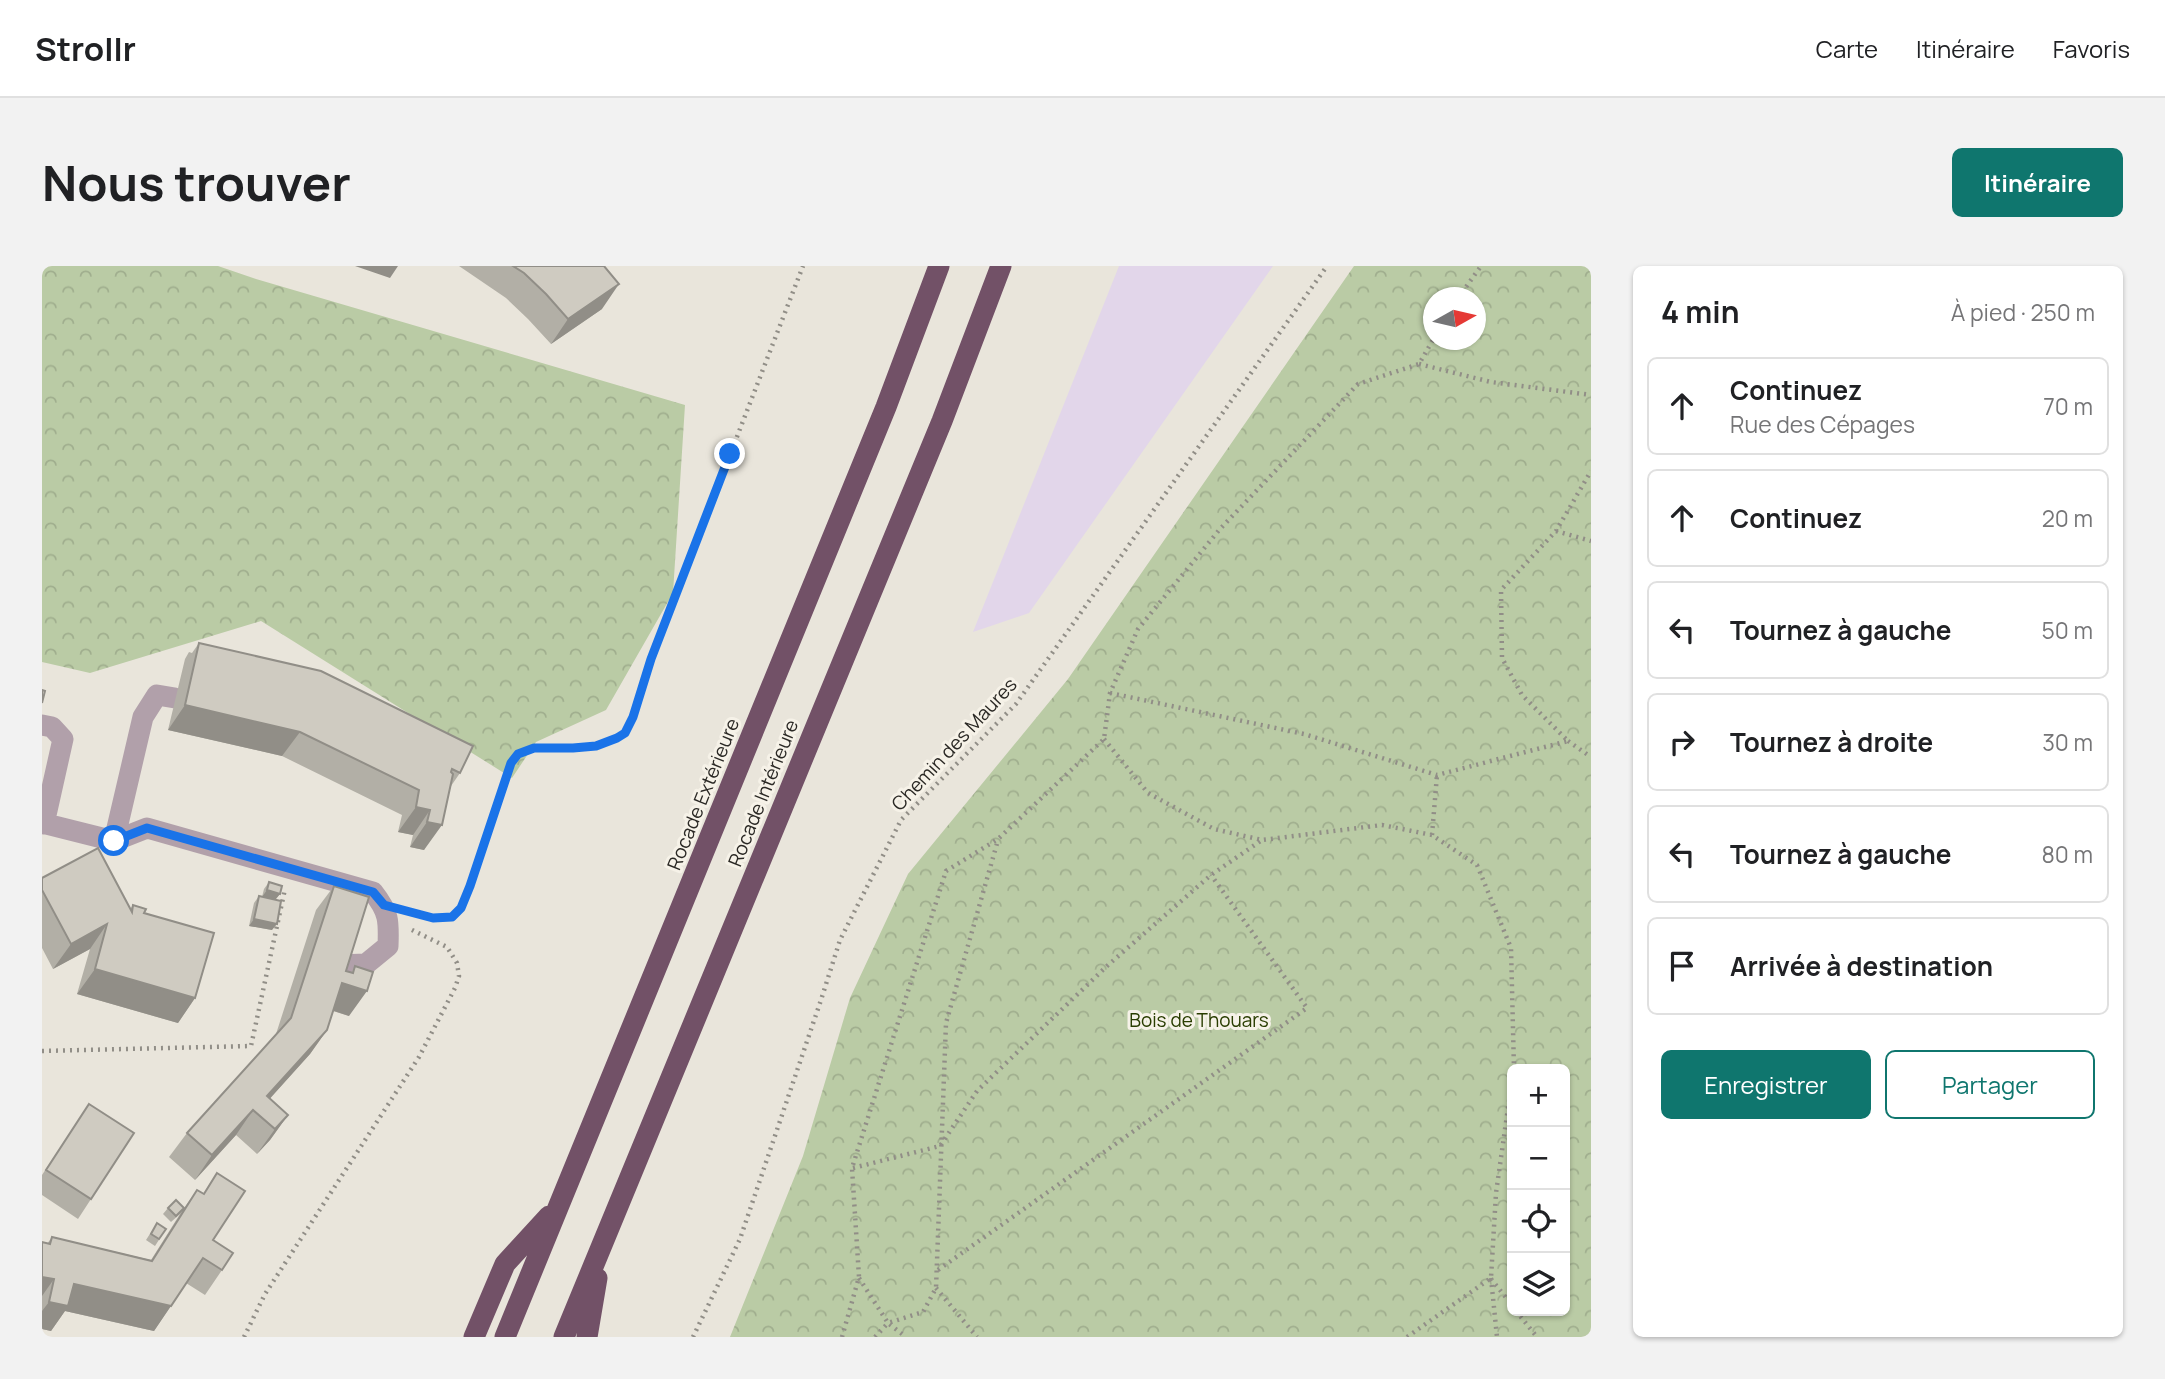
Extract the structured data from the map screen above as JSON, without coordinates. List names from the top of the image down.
{
  "streets": {
    "highway": ["Rocade Intérieure", "Rocade Extérieure"],
    "path": ["Chemin des Maures"]
  },
  "parks": ["Bois de Thouars"],
  "north": "right",
  "page": {
    "header": "Strollr",
    "nav": ["Carte", "Itinéraire", "Favoris"],
    "buttons": [
      "Itinéraire",
      ["Enregistrer", "Partager"]
    ],
    "title": "Nous trouver",
    "heading": ["4 min", "À pied · 250 m"],
    "list": [
      ["Continuez", "Rue des Cépages", "70 m"],
      ["Continuez", "20 m"],
      ["Tournez à gauche", "50 m"],
      ["Tournez à droite", "30 m"],
      ["Tournez à gauche", "80 m"],
      "Arrivée à destination"
    ],
    "map_buttons": ["+", "−"]
  }
}
